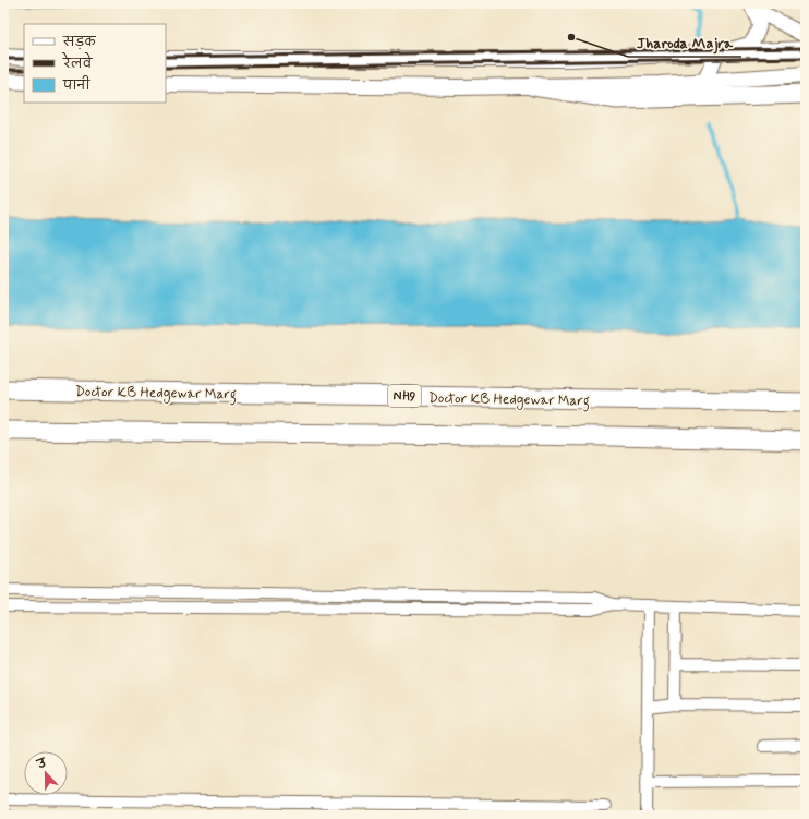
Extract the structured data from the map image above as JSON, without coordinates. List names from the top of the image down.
{
  "streets": {
    "highway": ["Doctor KB Hedgewar Marg", "NH9"]
  },
  "places": ["Jharoda Majra"],
  "legend": ["सड़क", "रेलवे", "पानी"],
  "north": "top"
}
